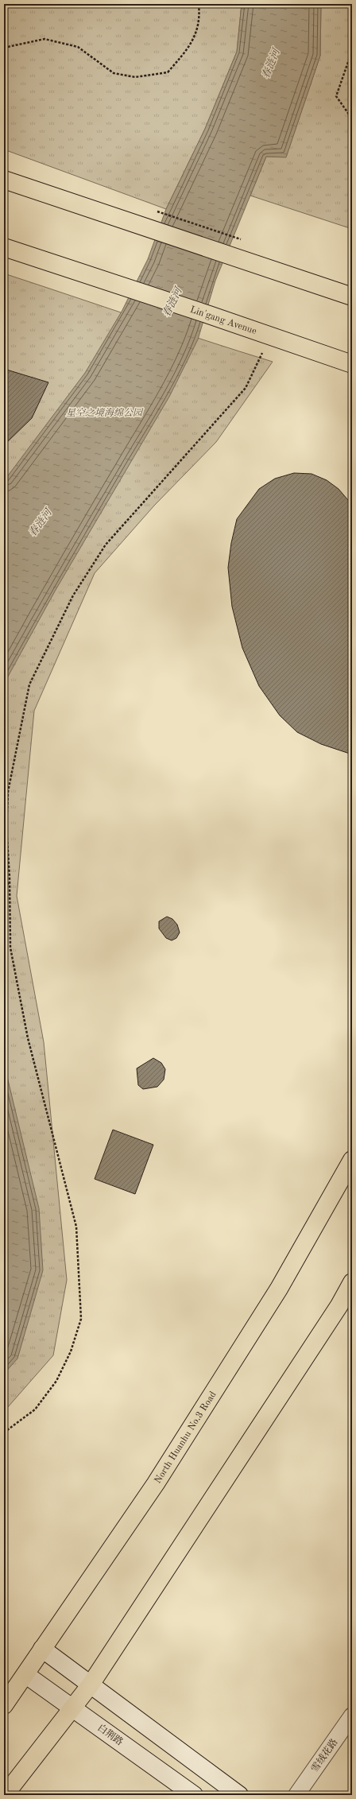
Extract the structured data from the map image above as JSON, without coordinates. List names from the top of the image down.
{
  "streets": {
    "main road": ["Lin'gang Avenue", "North Huanhu No.3 Road", "白荆路"],
    "street": ["雪绒花路"]
  },
  "crossings": [
    ["North Huanhu No.3 Road", "白荆路"]
  ],
  "water": ["春涟河"],
  "parks": ["星空之境海绵公园"]
}
